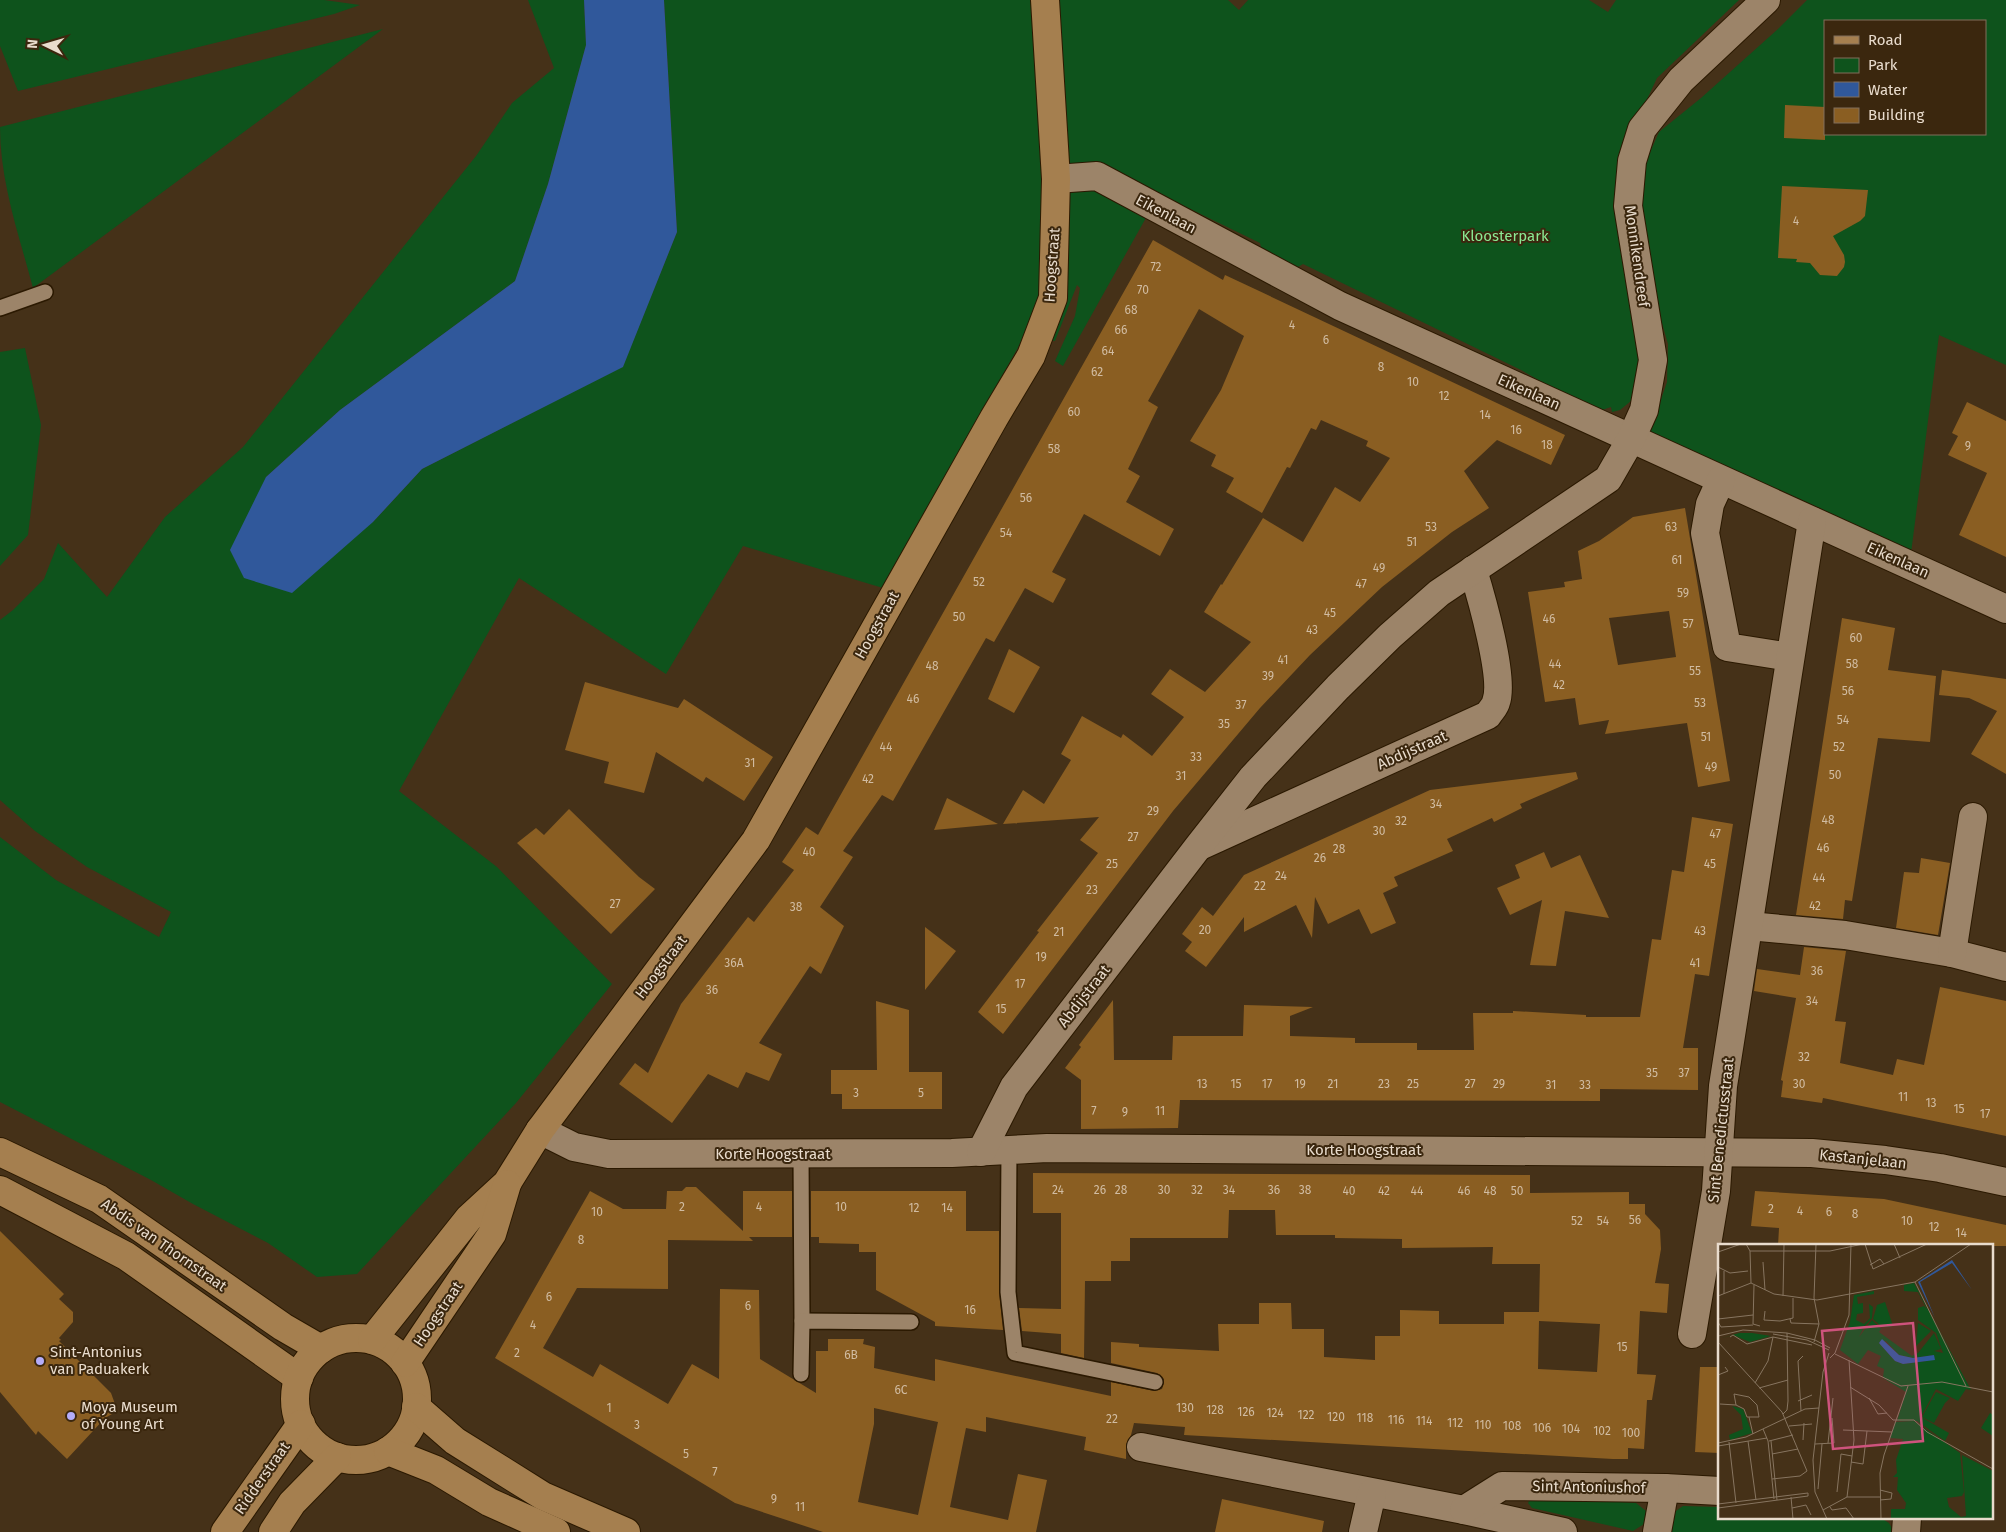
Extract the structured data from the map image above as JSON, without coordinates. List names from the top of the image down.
{
  "streets": {
    "street": [
      "Eikenlaan",
      "Monnikendreef",
      "Hoogstraat",
      "Abdijstraat",
      "Sint Benedictusstraat",
      "Korte Hoogstraat",
      "Kastanjelaan",
      "Abdis van Thornstraat",
      "Ridderstraat",
      "Sint Antoniushof"
    ]
  },
  "crossings": [
    ["Eikenlaan", "Monnikendreef"],
    ["Eikenlaan", "Hoogstraat"],
    ["Eikenlaan", "Abdijstraat"],
    ["Eikenlaan", "Sint Benedictusstraat"],
    ["Monnikendreef", "Abdijstraat"],
    ["Hoogstraat", "Korte Hoogstraat"],
    ["Hoogstraat", "Abdis van Thornstraat"],
    ["Hoogstraat", "Ridderstraat"],
    ["Abdijstraat", "Korte Hoogstraat"],
    ["Sint Benedictusstraat", "Korte Hoogstraat"],
    ["Sint Benedictusstraat", "Kastanjelaan"],
    ["Korte Hoogstraat", "Kastanjelaan"],
    ["Abdis van Thornstraat", "Ridderstraat"]
  ],
  "parks": ["Kloosterpark"],
  "places": ["Sint-Antonius van Paduakerk", "Moya Museum of Young Art"],
  "house_numbers": [
    "4",
    "72",
    "70",
    "68",
    "4",
    "66",
    "6",
    "64",
    "8",
    "62",
    "10",
    "12",
    "60",
    "14",
    "16",
    "18",
    "9",
    "58",
    "56",
    "53",
    "63",
    "54",
    "51",
    "61",
    "49",
    "52",
    "47",
    "59",
    "45",
    "50",
    "46",
    "57",
    "43",
    "60",
    "41",
    "44",
    "58",
    "48",
    "55",
    "39",
    "42",
    "56",
    "46",
    "53",
    "37",
    "54",
    "35",
    "51",
    "44",
    "52",
    "33",
    "31",
    "49",
    "50",
    "31",
    "42",
    "34",
    "29",
    "48",
    "32",
    "30",
    "47",
    "27",
    "46",
    "28",
    "40",
    "26",
    "25",
    "45",
    "24",
    "44",
    "22",
    "23",
    "27",
    "42",
    "38",
    "20",
    "43",
    "21",
    "19",
    "36A",
    "41",
    "36",
    "17",
    "36",
    "34",
    "15",
    "32",
    "35",
    "37",
    "13",
    "15",
    "17",
    "19",
    "21",
    "23",
    "25",
    "27",
    "29",
    "30",
    "31",
    "33",
    "3",
    "5",
    "11",
    "13",
    "15",
    "7",
    "11",
    "9",
    "17",
    "24",
    "26",
    "28",
    "30",
    "32",
    "34",
    "36",
    "38",
    "40",
    "42",
    "44",
    "46",
    "48",
    "50",
    "2",
    "4",
    "10",
    "12",
    "14",
    "2",
    "4",
    "10",
    "6",
    "8",
    "56",
    "52",
    "54",
    "10",
    "12",
    "14",
    "8",
    "6",
    "6",
    "16",
    "4",
    "15",
    "2",
    "6B",
    "6C",
    "1",
    "130",
    "128",
    "126",
    "124",
    "122",
    "120",
    "118",
    "22",
    "116",
    "114",
    "112",
    "3",
    "110",
    "108",
    "106",
    "104",
    "102",
    "100",
    "5",
    "7",
    "9",
    "11"
  ],
  "legend": [
    "Road",
    "Park",
    "Water",
    "Building"
  ],
  "north": "left"
}
